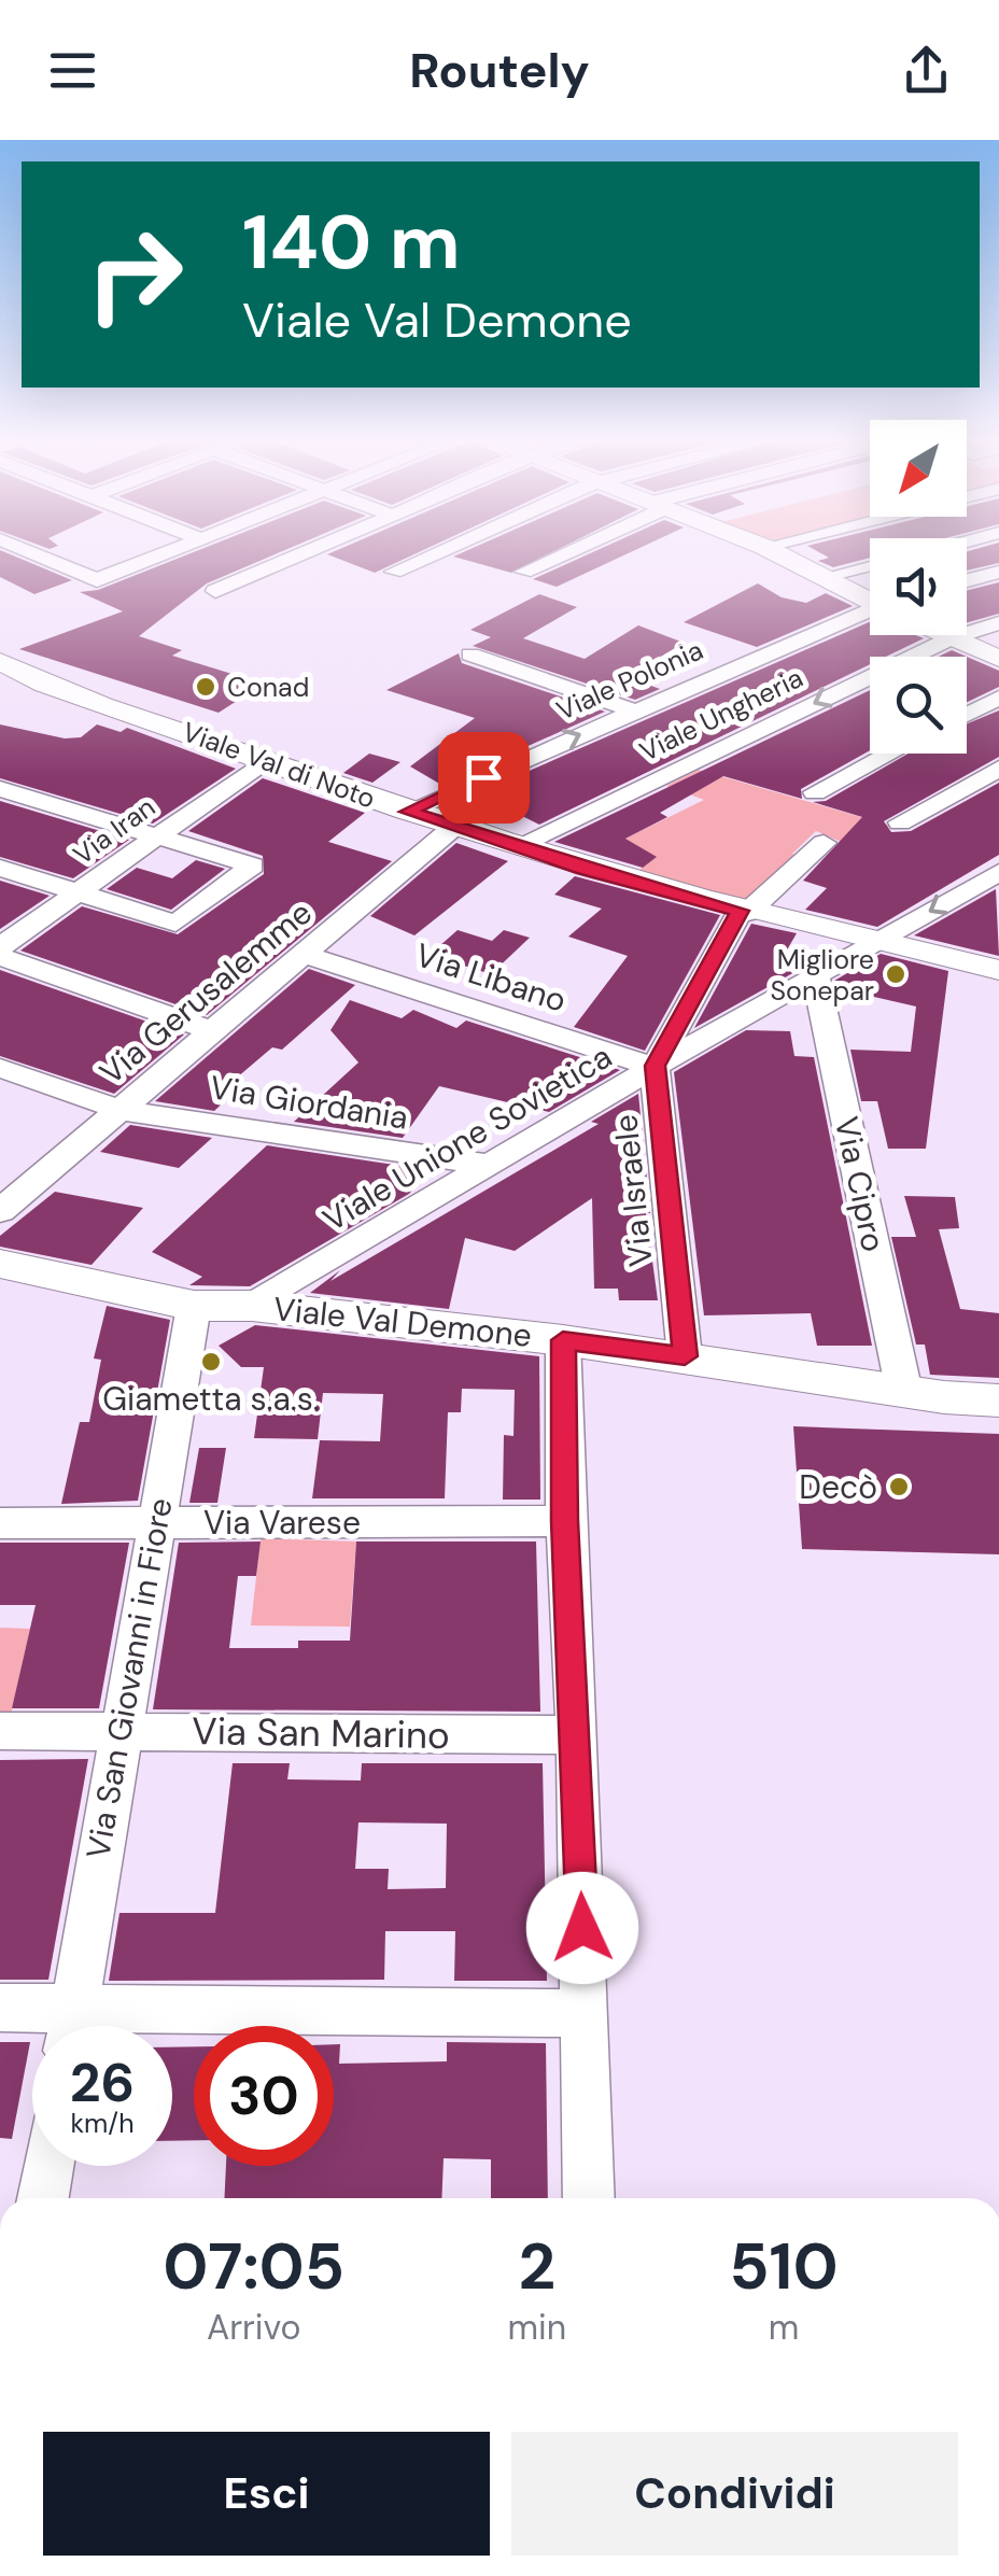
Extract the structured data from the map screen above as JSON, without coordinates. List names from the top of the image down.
{
  "streets": {
    "street": [
      "Viale Polonia",
      "Viale Ungheria",
      "Viale Val di Noto",
      "Via Iran",
      "Via Libano",
      "Via Gerusalemme",
      "Via Giordania",
      "Viale Unione Sovietica",
      "Via Cipro",
      "Via Israele",
      "Viale Val Demone",
      "Via Varese",
      "Via San Giovanni in Fiore",
      "Via San Marino"
    ]
  },
  "crossings": [
    ["Viale Polonia", "Viale Val di Noto"],
    ["Viale Ungheria", "Viale Val di Noto"],
    ["Viale Val di Noto", "Via Iran"],
    ["Viale Val di Noto", "Via Gerusalemme"],
    ["Viale Val di Noto", "Viale Unione Sovietica"],
    ["Viale Val di Noto", "Via Israele"],
    ["Via Libano", "Via Gerusalemme"],
    ["Via Libano", "Viale Unione Sovietica"],
    ["Via Libano", "Via Israele"],
    ["Via Gerusalemme", "Via Giordania"],
    ["Via Giordania", "Viale Unione Sovietica"],
    ["Viale Unione Sovietica", "Via Cipro"],
    ["Viale Unione Sovietica", "Via Israele"],
    ["Viale Unione Sovietica", "Viale Val Demone"],
    ["Via Cipro", "Viale Val Demone"],
    ["Via Israele", "Viale Val Demone"],
    ["Viale Val Demone", "Via San Giovanni in Fiore"],
    ["Via Varese", "Via San Giovanni in Fiore"],
    ["Via San Giovanni in Fiore", "Via San Marino"]
  ],
  "places": [
    "Conad",
    "Migliore Sonepar",
    "Giametta s.a.s.",
    "Decò"
  ],
  "north": "bottom left",
  "page": {
    "header": "Routely",
    "turn": ["140 m", "Viale Val Demone"],
    "speed": "26 km/h",
    "limit": "30",
    "eta": [
      "07:05",
      "Arrivo",
      "2",
      "min",
      "510",
      "m"
    ],
    "buttons": ["Esci", "Condividi"]
  }
}
